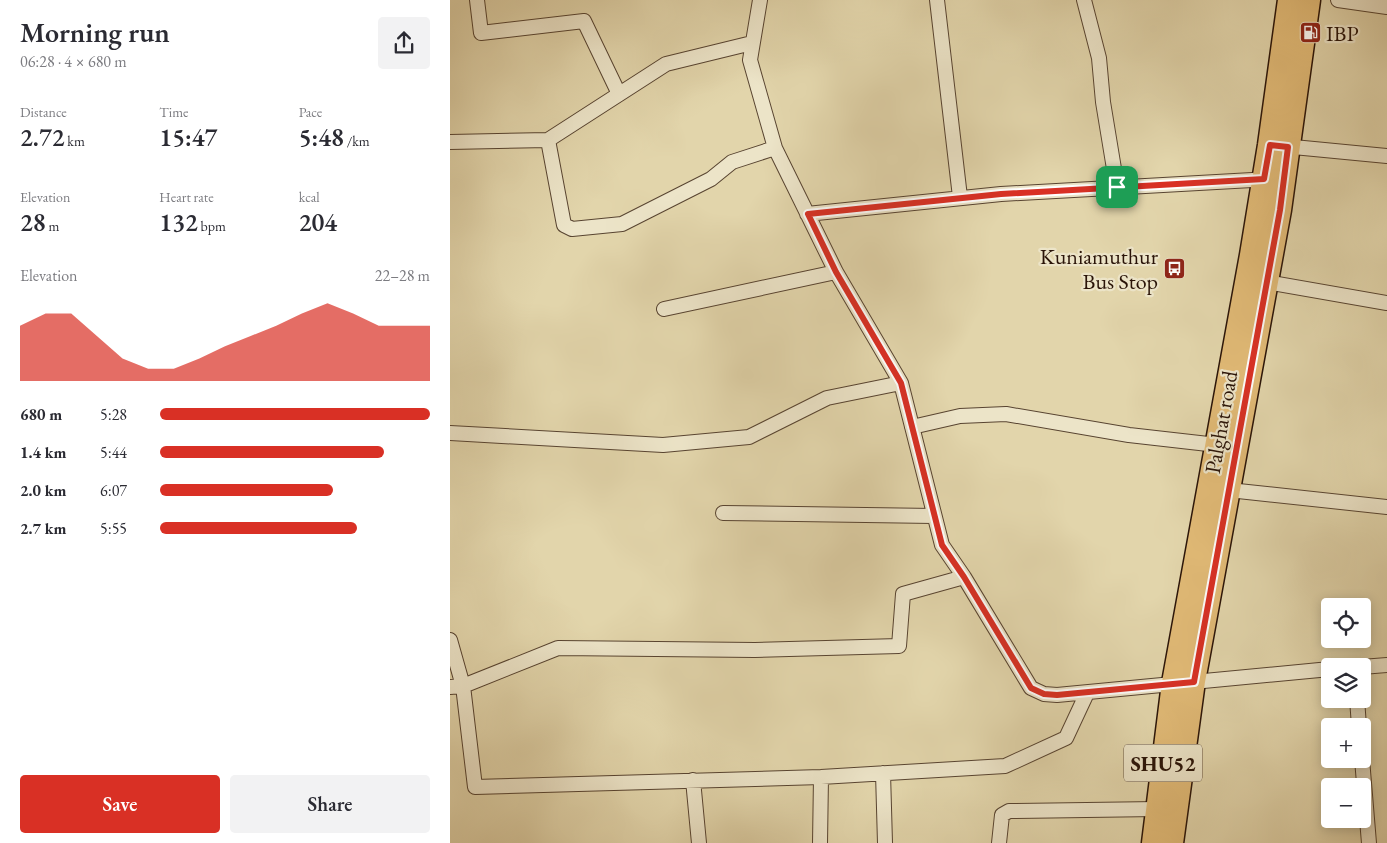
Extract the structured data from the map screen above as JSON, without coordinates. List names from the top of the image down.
{
  "streets": {
    "main road": ["Palghat road", "SHU52"]
  },
  "places": {
    "fuel station": ["IBP"],
    "bus stop": ["Kuniamuthur Bus Stop"]
  },
  "page": {
    "heading": ["Morning run", "06:28 · 4 × 680 m"],
    "stats": [
      ["Distance", "2.72 km"],
      ["Time", "15:47"],
      ["Pace", "5:48 /km"],
      ["Elevation", "28 m"],
      ["Heart rate", "132 bpm"],
      ["kcal", "204"]
    ],
    "chart": ["Elevation", "22–28 m"],
    "list": [
      {
        "name": "680 m",
        "note": "5:28"
      },
      {
        "name": "1.4 km",
        "note": "5:44"
      },
      {
        "name": "2.0 km",
        "note": "6:07"
      },
      {
        "name": "2.7 km",
        "note": "5:55"
      }
    ],
    "map_buttons": ["+", "−"],
    "buttons": ["Save", "Share"]
  }
}
